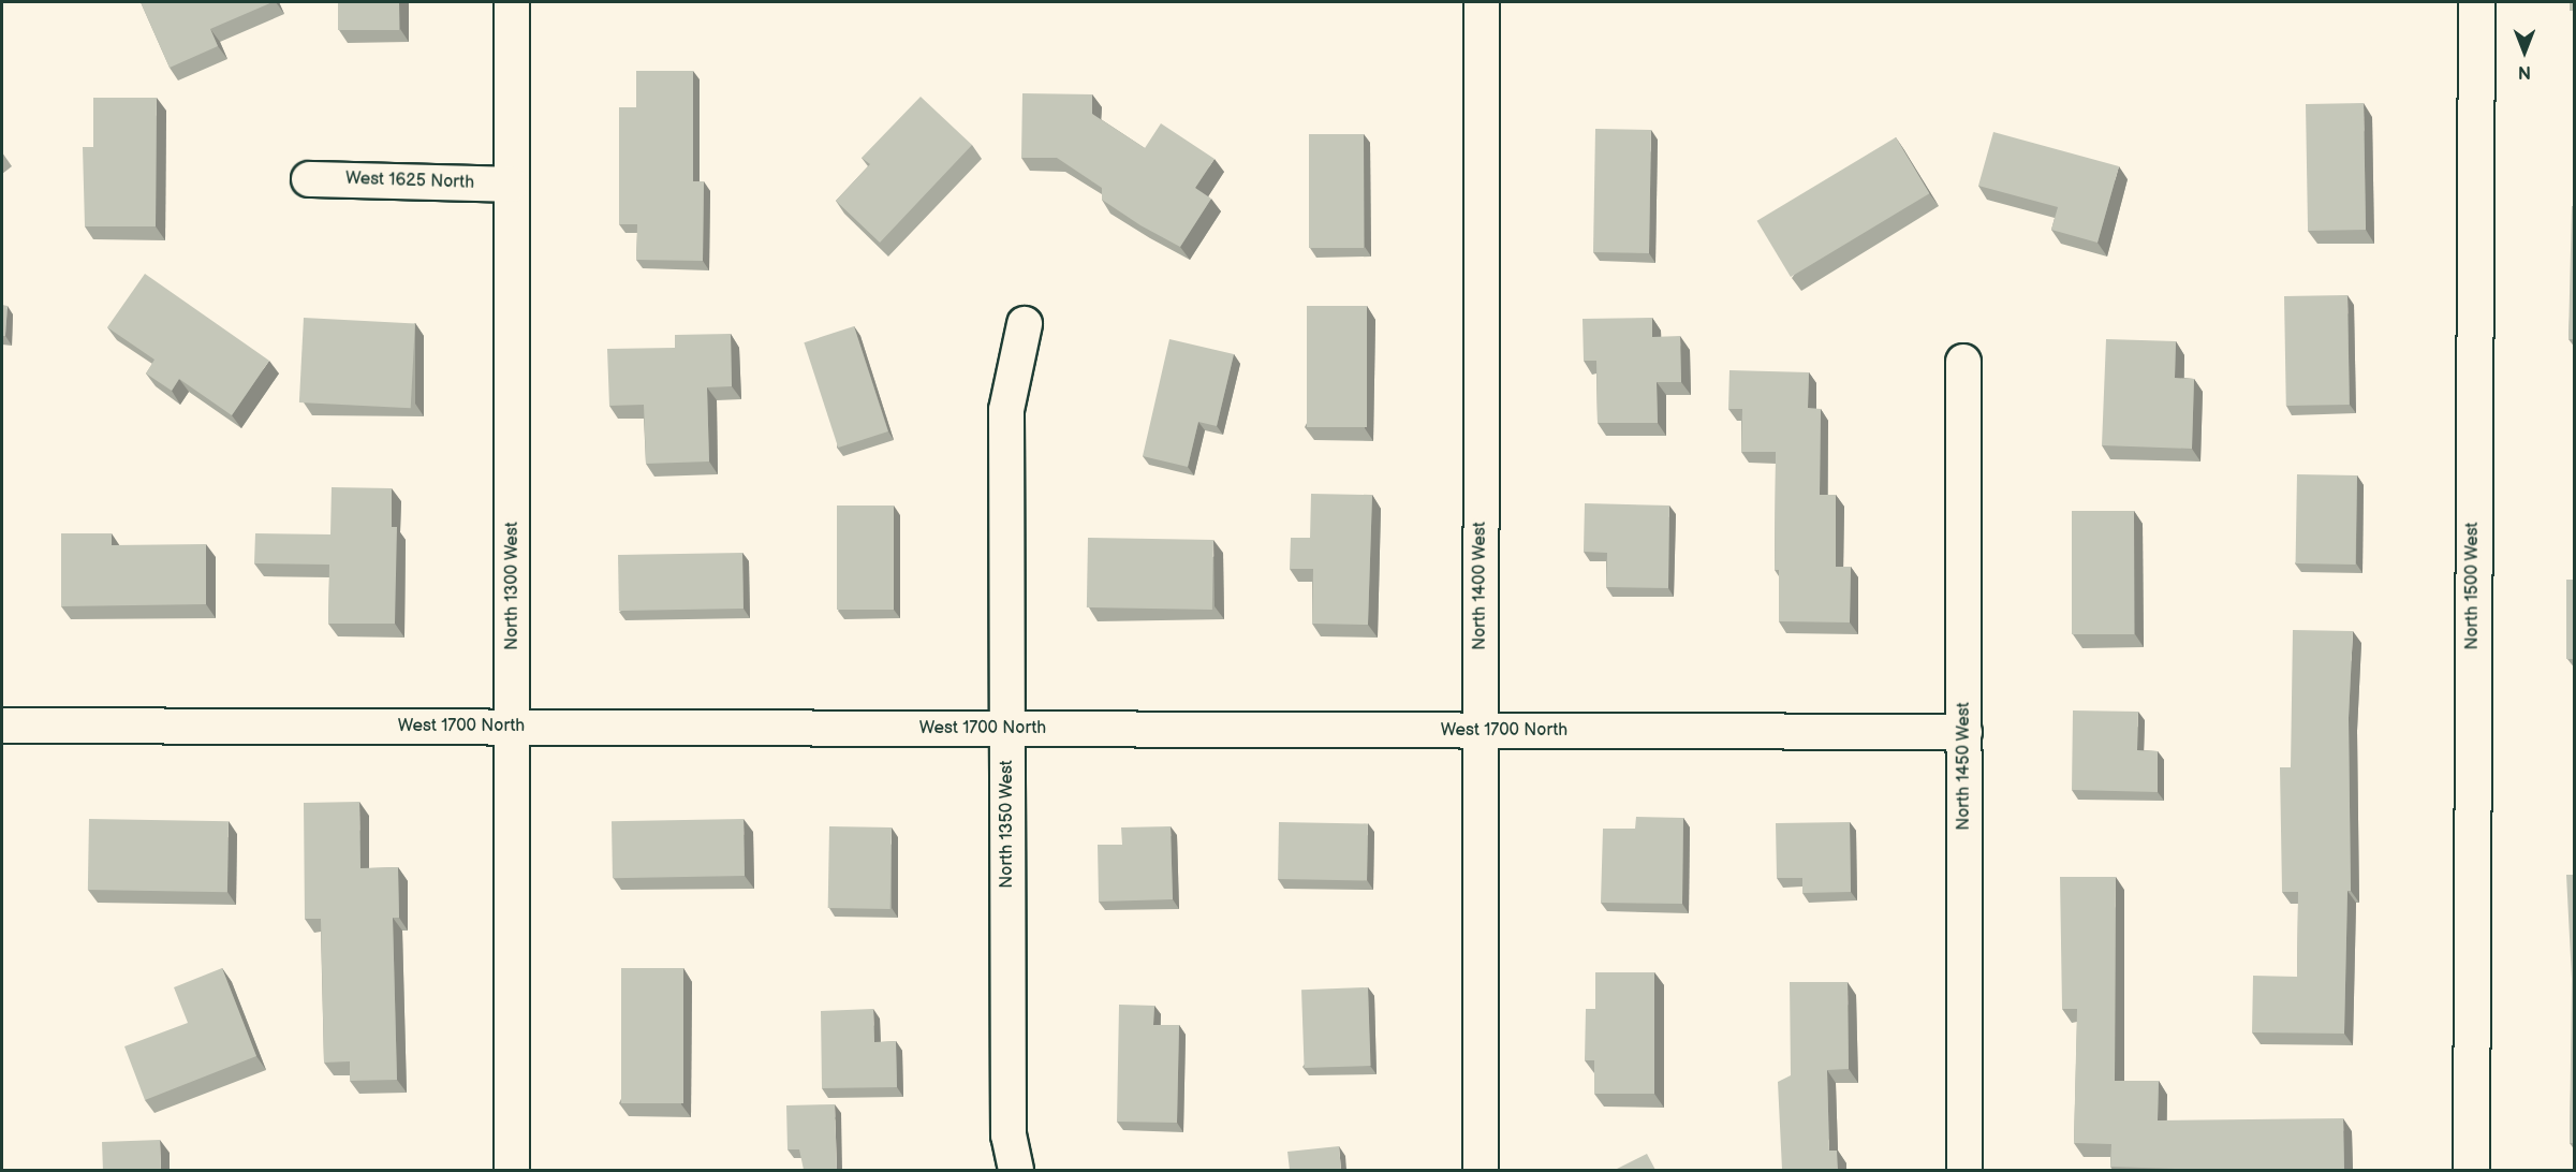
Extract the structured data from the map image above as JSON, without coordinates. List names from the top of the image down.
{
  "streets": {
    "street": [
      "West 1625 North",
      "North 1300 West",
      "North 1400 West",
      "North 1500 West",
      "West 1700 North",
      "North 1450 West",
      "North 1350 West"
    ]
  },
  "crossings": [
    ["West 1625 North", "North 1300 West"],
    ["North 1300 West", "West 1700 North"],
    ["North 1400 West", "West 1700 North"],
    ["West 1700 North", "North 1450 West"],
    ["West 1700 North", "North 1350 West"]
  ],
  "north": "bottom"
}
